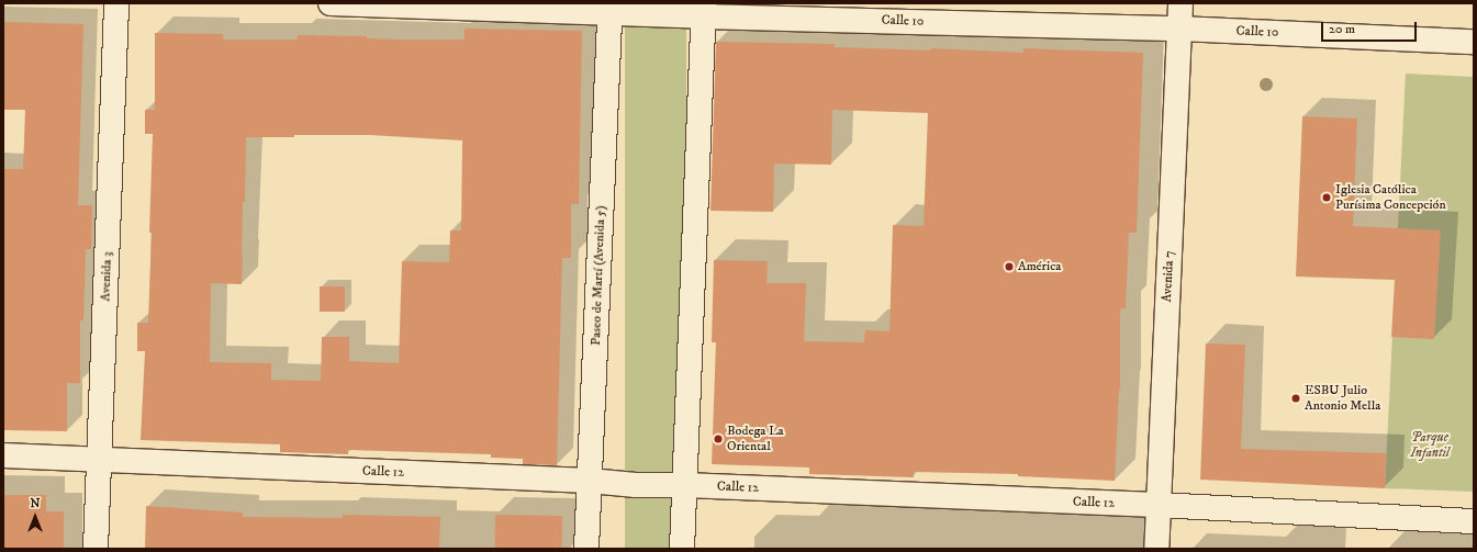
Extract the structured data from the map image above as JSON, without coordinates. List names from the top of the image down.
{
  "streets": {
    "street": [
      "Calle 10",
      "Paseo de Martí (Avenida 5)",
      "Avenida 3",
      "Avenida 7",
      "Calle 12"
    ]
  },
  "crossings": [
    ["Calle 10", "Paseo de Martí (Avenida 5)"],
    ["Calle 10", "Avenida 7"],
    ["Paseo de Martí (Avenida 5)", "Calle 12"],
    ["Avenida 3", "Calle 12"],
    ["Avenida 7", "Calle 12"]
  ],
  "parks": ["Parque Infantil"],
  "places": [
    "Iglesia Católica Purísima Concepción",
    "América",
    "ESBU Julio Antonio Mella",
    "Bodega La Oriental"
  ],
  "scale_bar": "20 m",
  "north": "top"
}
